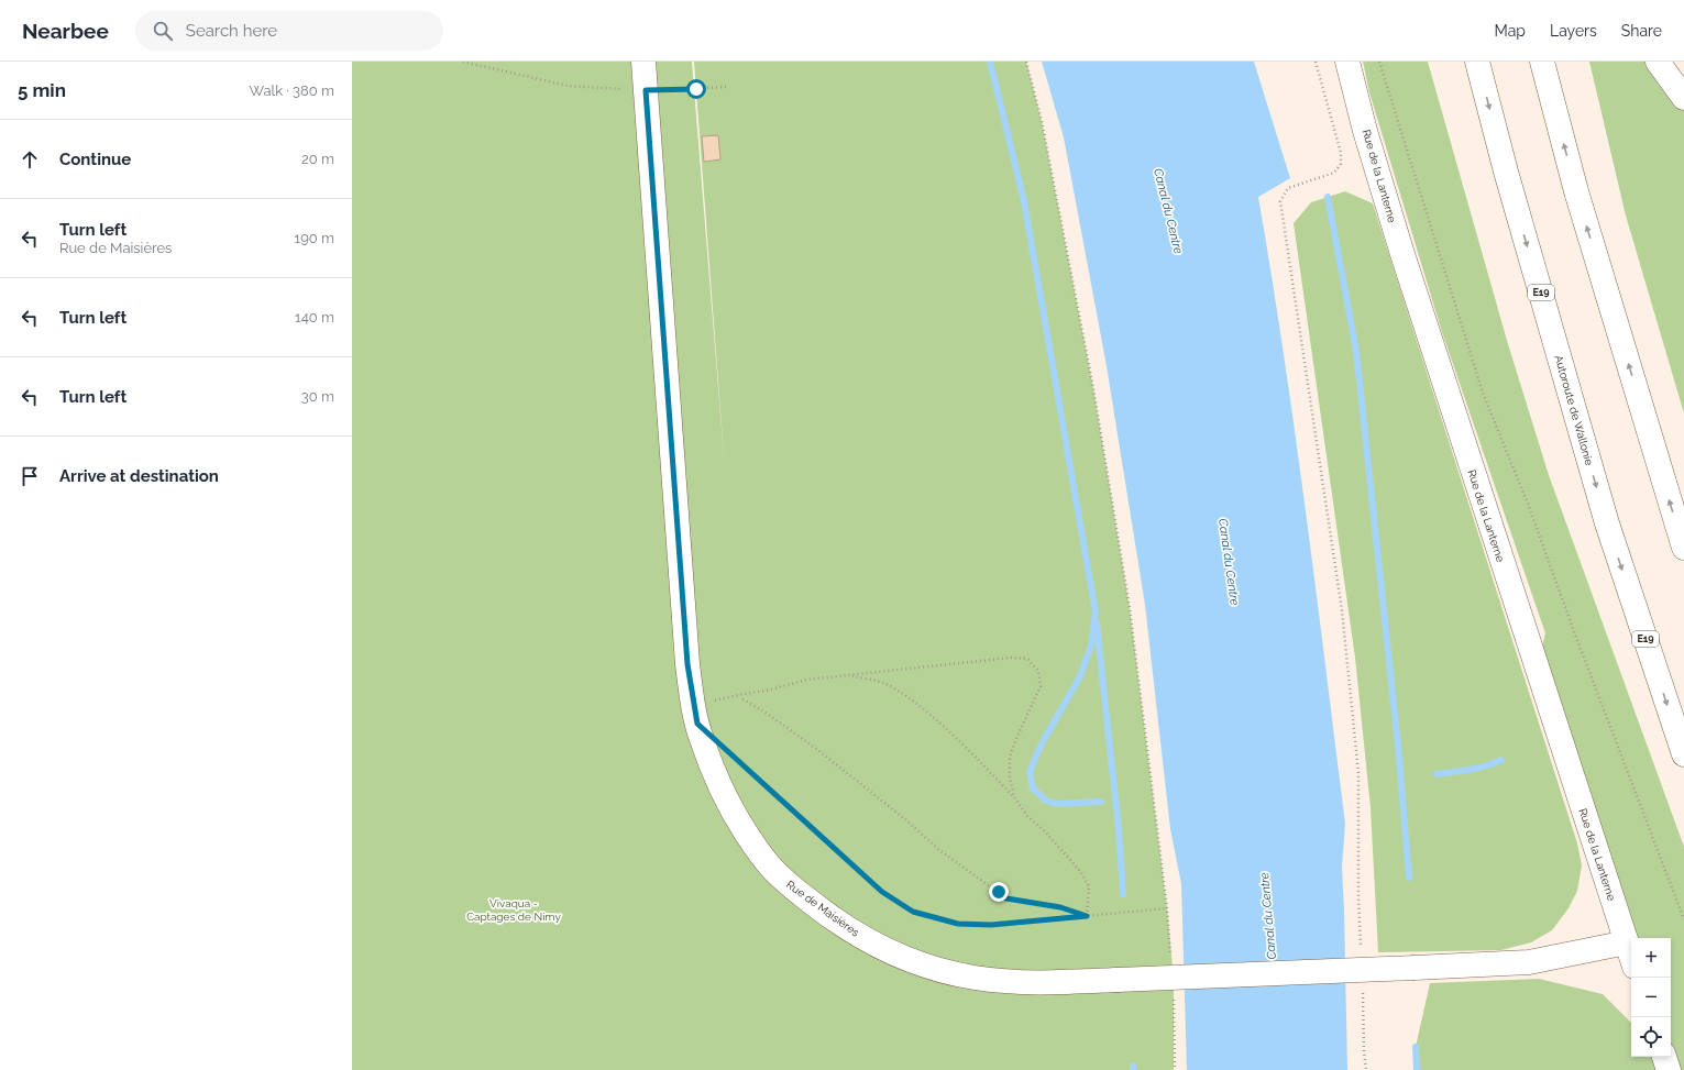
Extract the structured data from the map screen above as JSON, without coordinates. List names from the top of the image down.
{
  "streets": {
    "main road": [
      "Rue de la Lanterne",
      "E19",
      "Autoroute de Wallonie",
      "Rue de Maisières"
    ]
  },
  "crossings": [
    ["Rue de la Lanterne", "Rue de Maisières"]
  ],
  "water": ["Canal du Centre"],
  "parks": ["Vivaqua - Captages de Nimy"],
  "page": {
    "header": "Nearbee",
    "search": "Search here",
    "nav": ["Map", "Layers", "Share"],
    "heading": ["5 min", "Walk · 380 m"],
    "list": [
      ["Continue", "20 m"],
      ["Turn left", "Rue de Maisières", "190 m"],
      ["Turn left", "140 m"],
      ["Turn left", "30 m"],
      "Arrive at destination"
    ],
    "map_buttons": ["+", "−"]
  }
}
